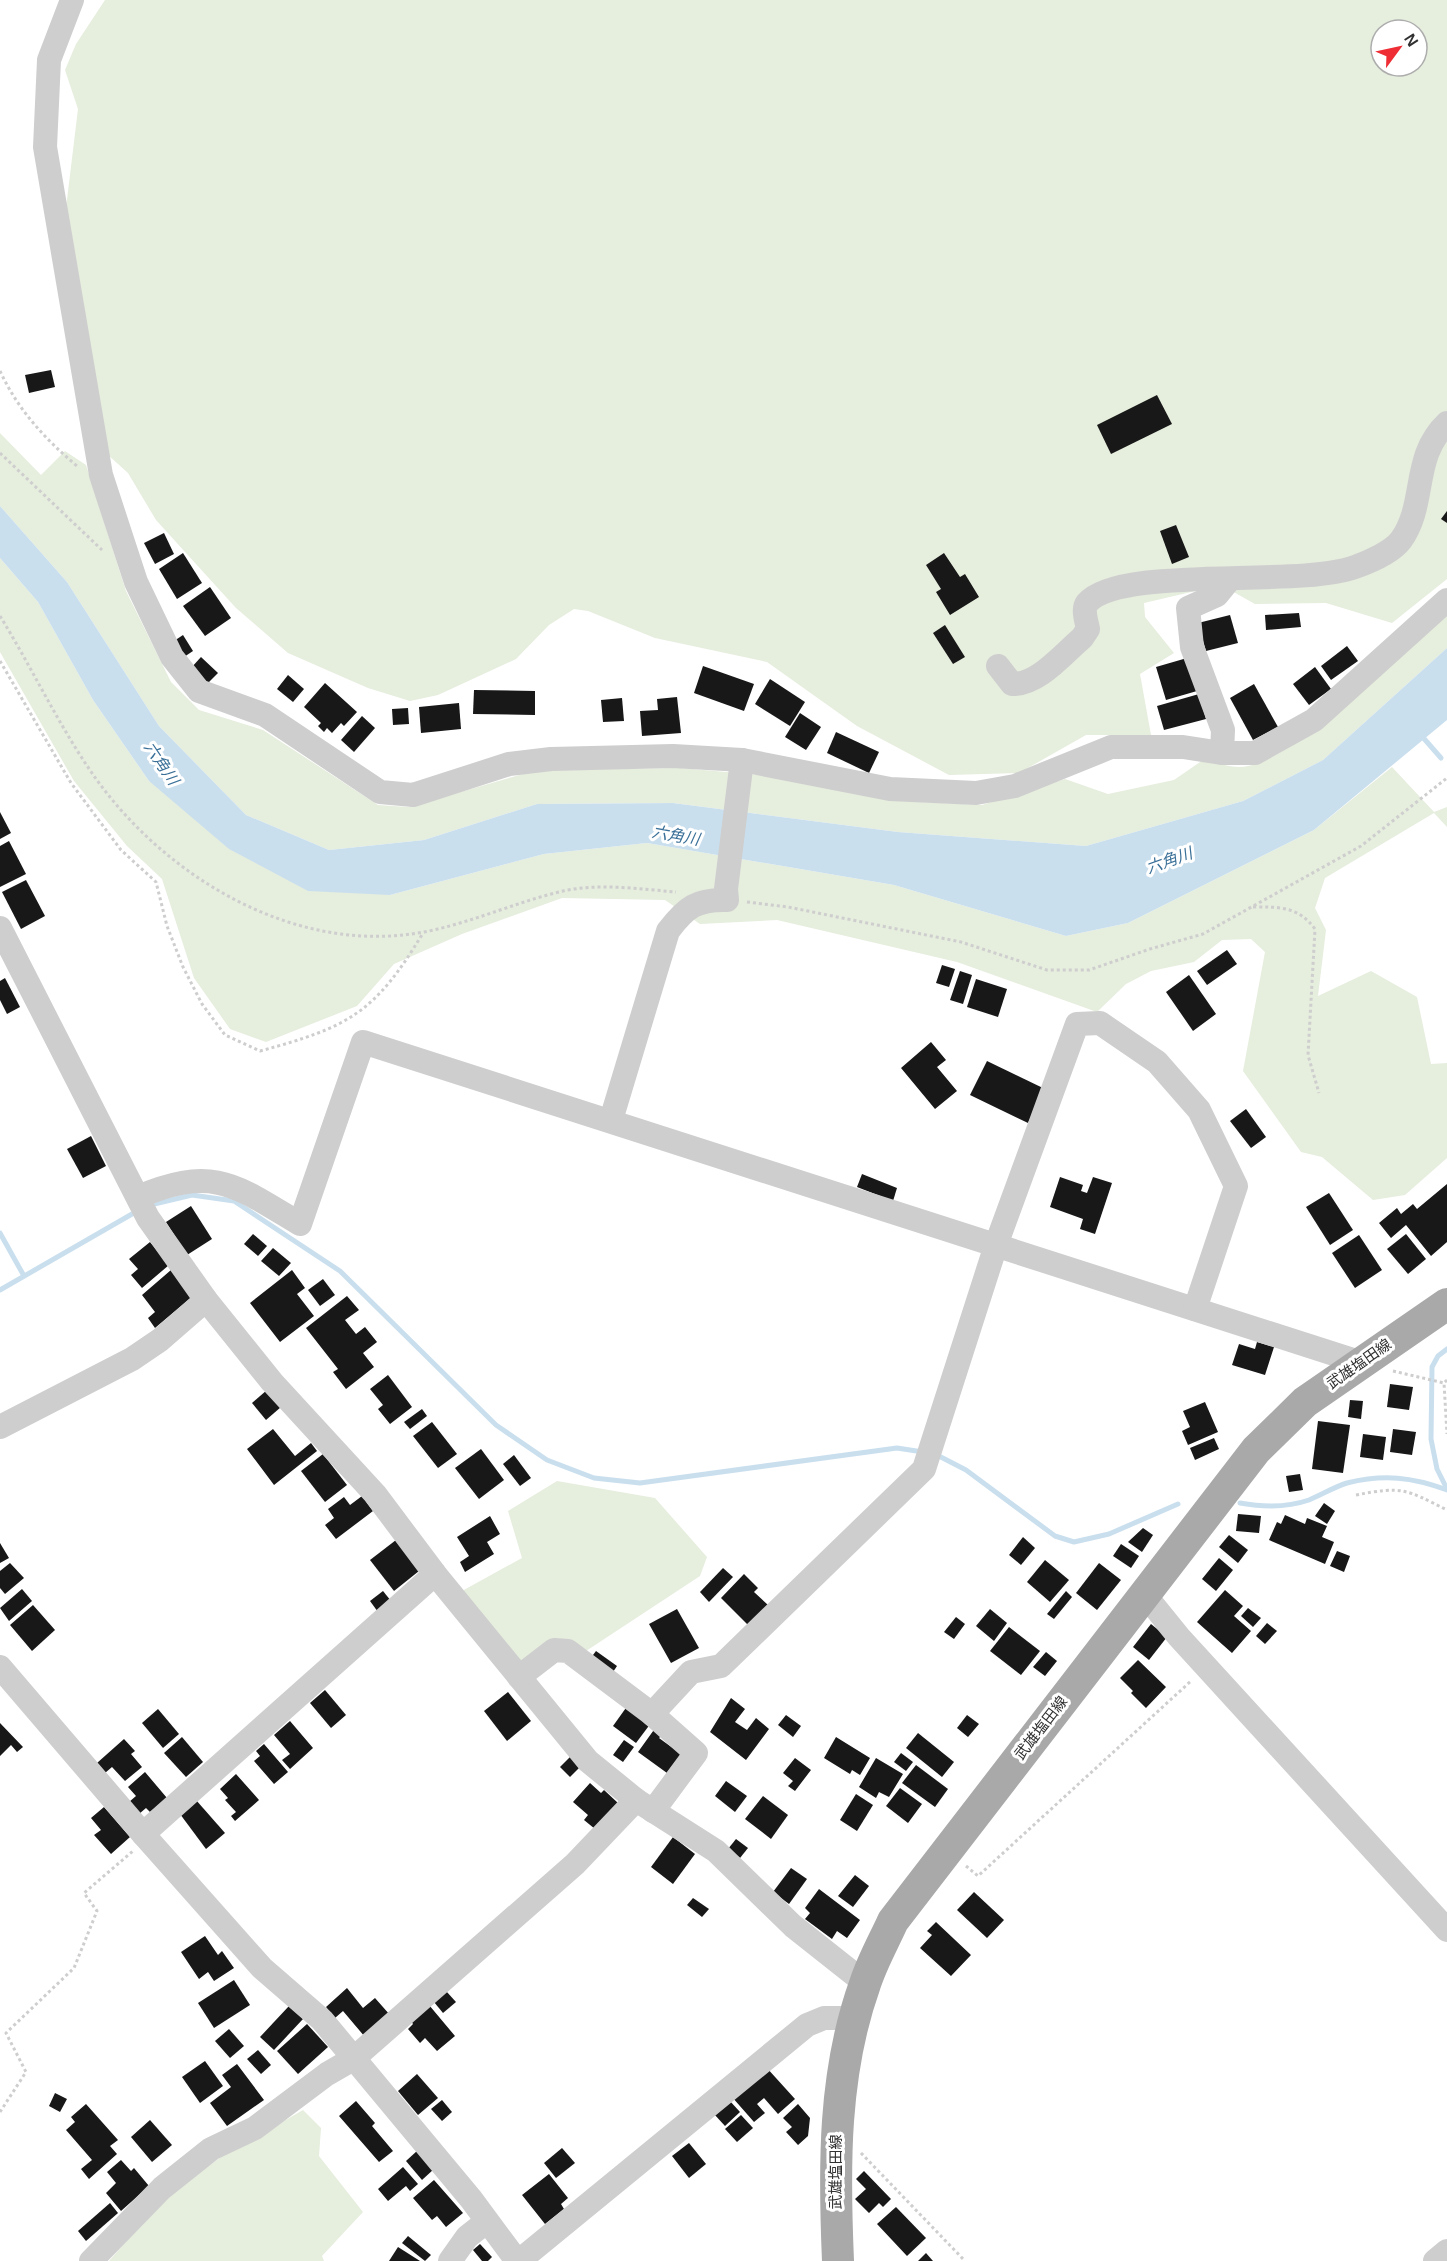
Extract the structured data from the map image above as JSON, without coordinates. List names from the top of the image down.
{
  "streets": {
    "main road": ["武雄塩田線"]
  },
  "water": ["六角川"],
  "north": "top right"
}
